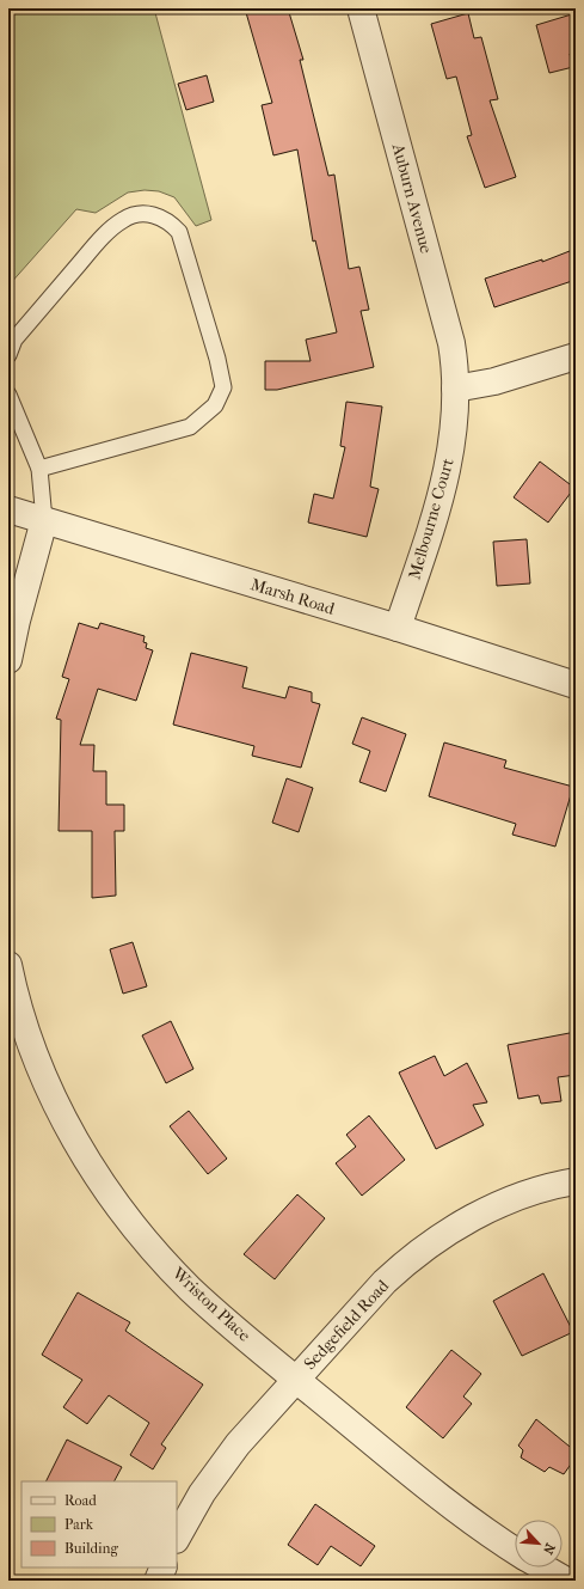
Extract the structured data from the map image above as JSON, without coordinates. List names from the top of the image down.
{
  "streets": {
    "street": [
      "Auburn Avenue",
      "Melbourne Court",
      "Marsh Road",
      "Wriston Place",
      "Sedgefield Road"
    ]
  },
  "crossings": [
    ["Auburn Avenue", "Melbourne Court"],
    ["Melbourne Court", "Marsh Road"],
    ["Wriston Place", "Sedgefield Road"]
  ],
  "legend": ["Road", "Park", "Building"],
  "north": "bottom right"
}
